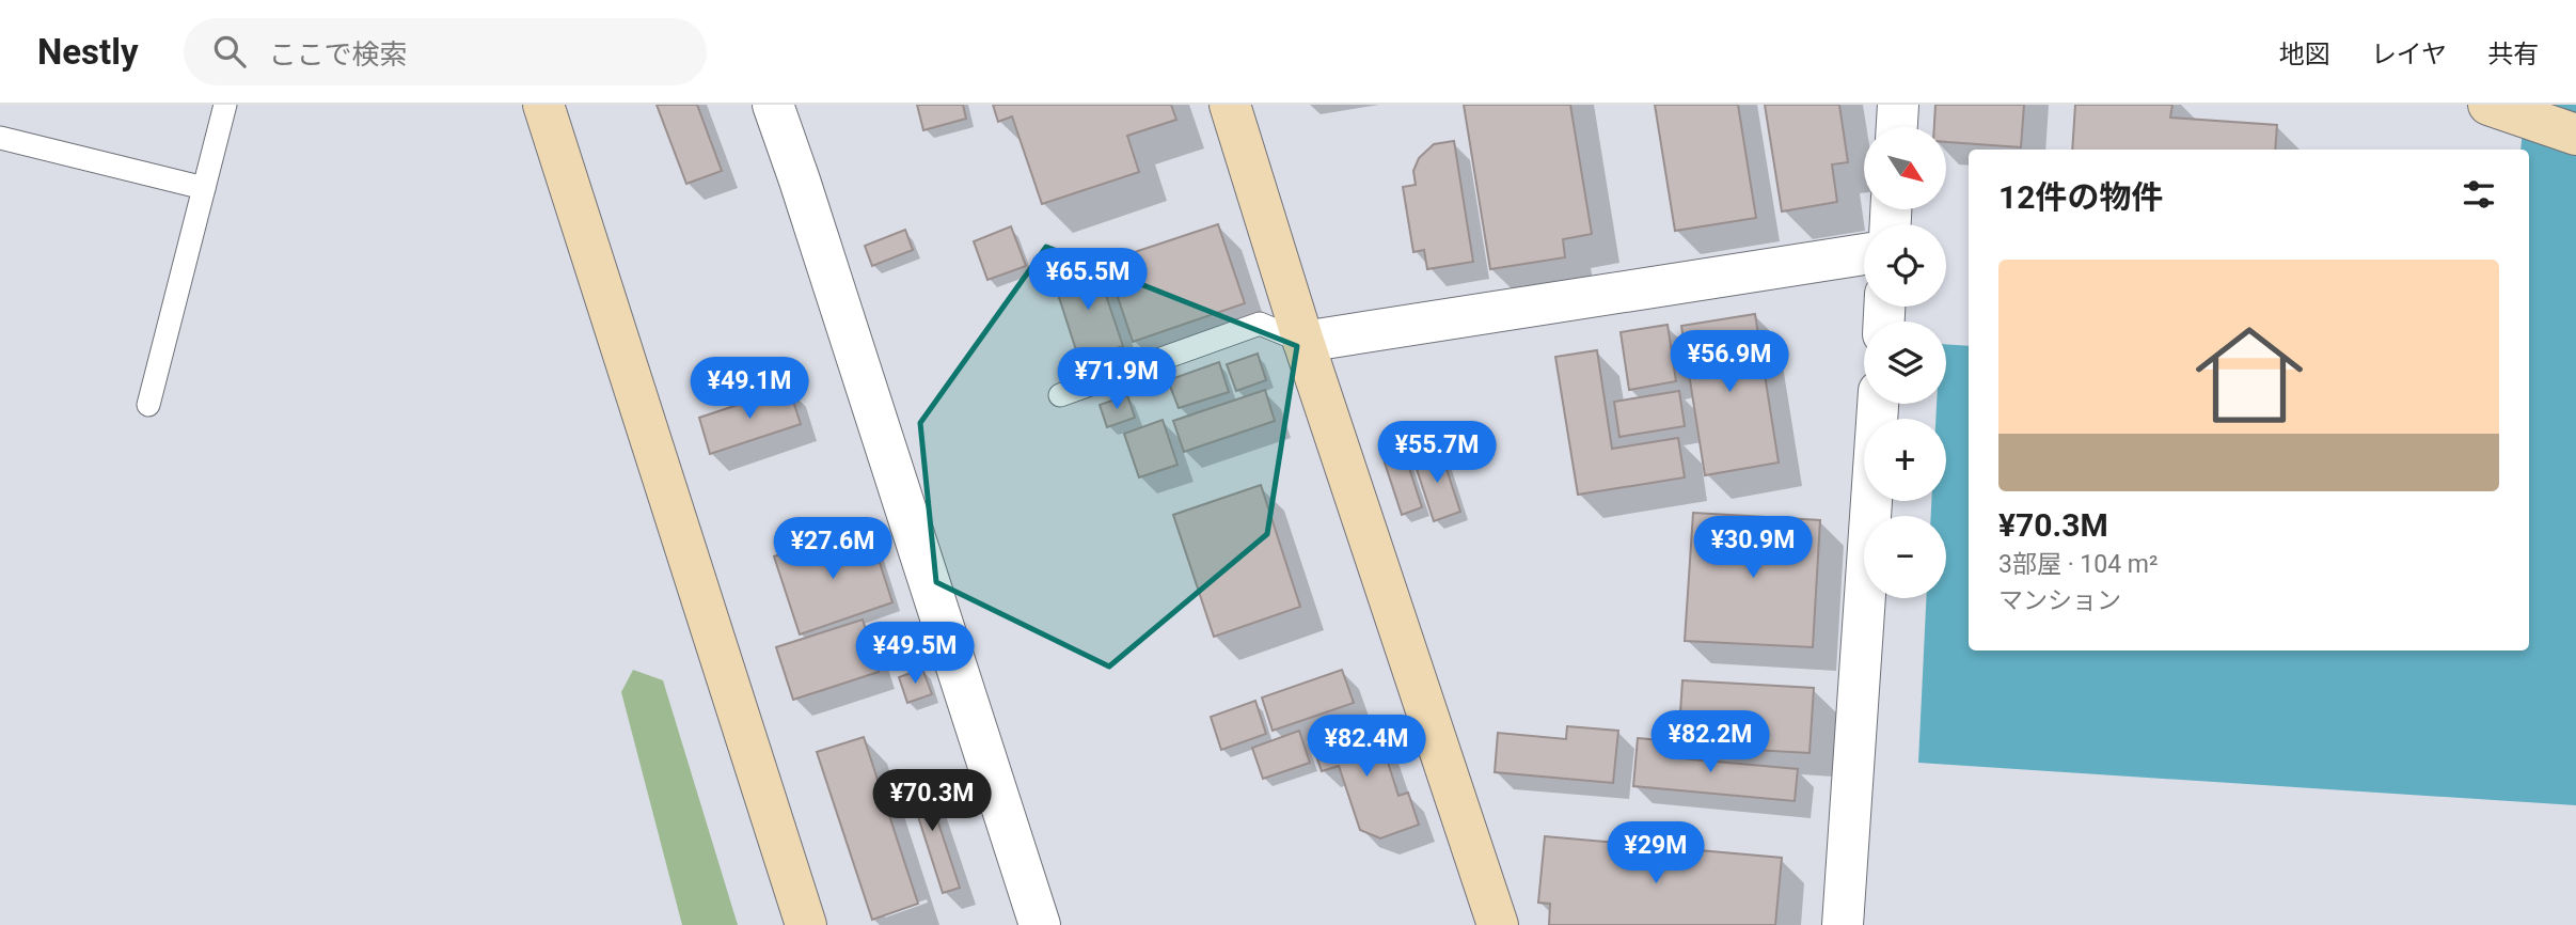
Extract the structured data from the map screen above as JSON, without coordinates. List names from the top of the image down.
{
  "north": "bottom right",
  "page": {
    "header": "Nestly",
    "search": "ここで検索",
    "nav": ["地図", "レイヤ", "共有"],
    "map_buttons": ["+", "−"],
    "heading": "12件の物件",
    "list": [
      {
        "name": "¥70.3M",
        "note": "3部屋 · 104 m² · マンション"
      }
    ],
    "price": [
      "¥65.5M",
      "¥56.9M",
      "¥71.9M",
      "¥49.1M",
      "¥55.7M",
      "¥30.9M",
      "¥27.6M",
      "¥49.5M",
      "¥82.2M",
      "¥82.4M",
      "¥70.3M",
      "¥29M"
    ]
  }
}
